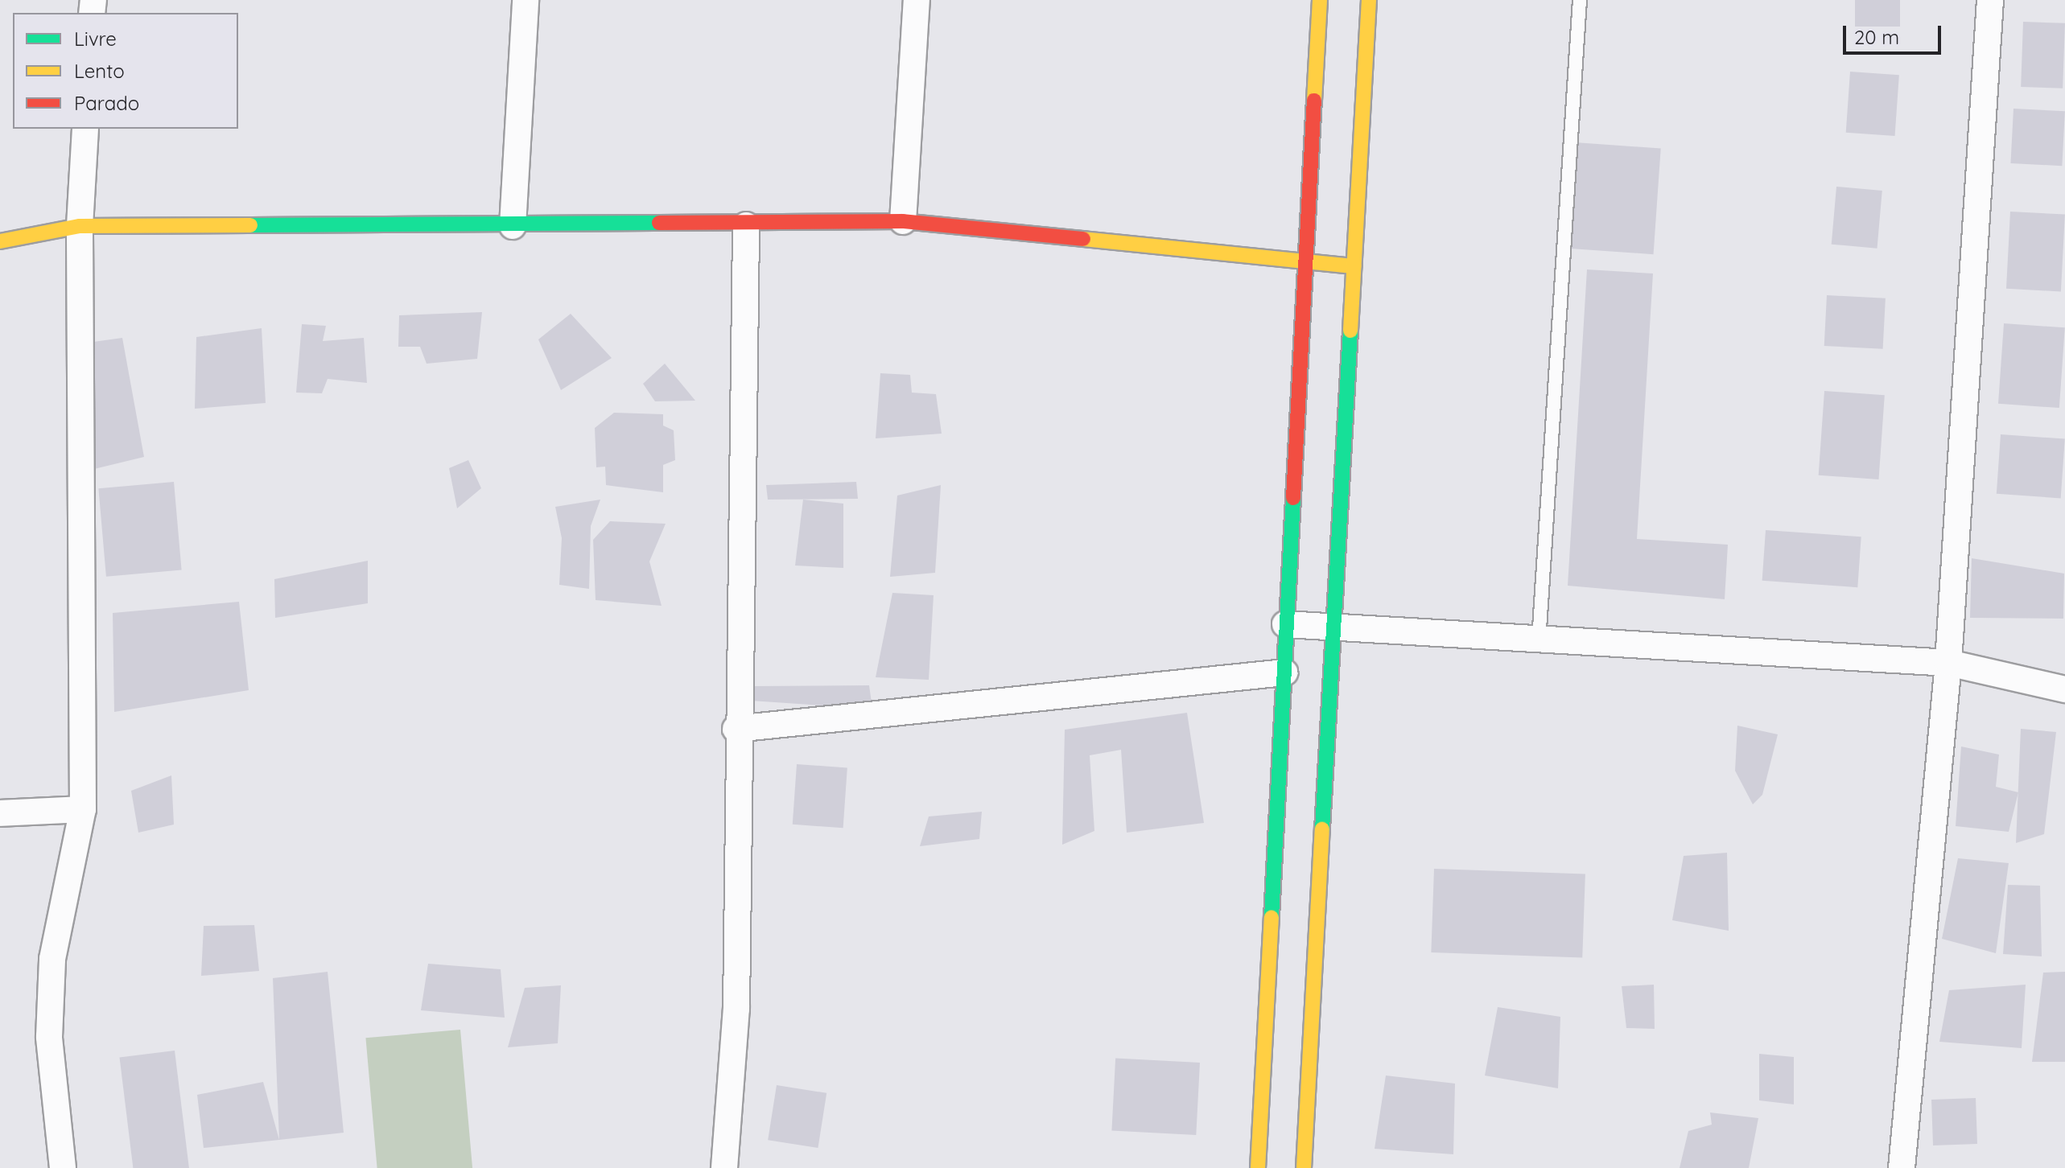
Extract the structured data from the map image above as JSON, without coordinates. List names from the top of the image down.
{
  "legend": ["Livre", "Lento", "Parado"],
  "scale_bar": "20 m"
}
